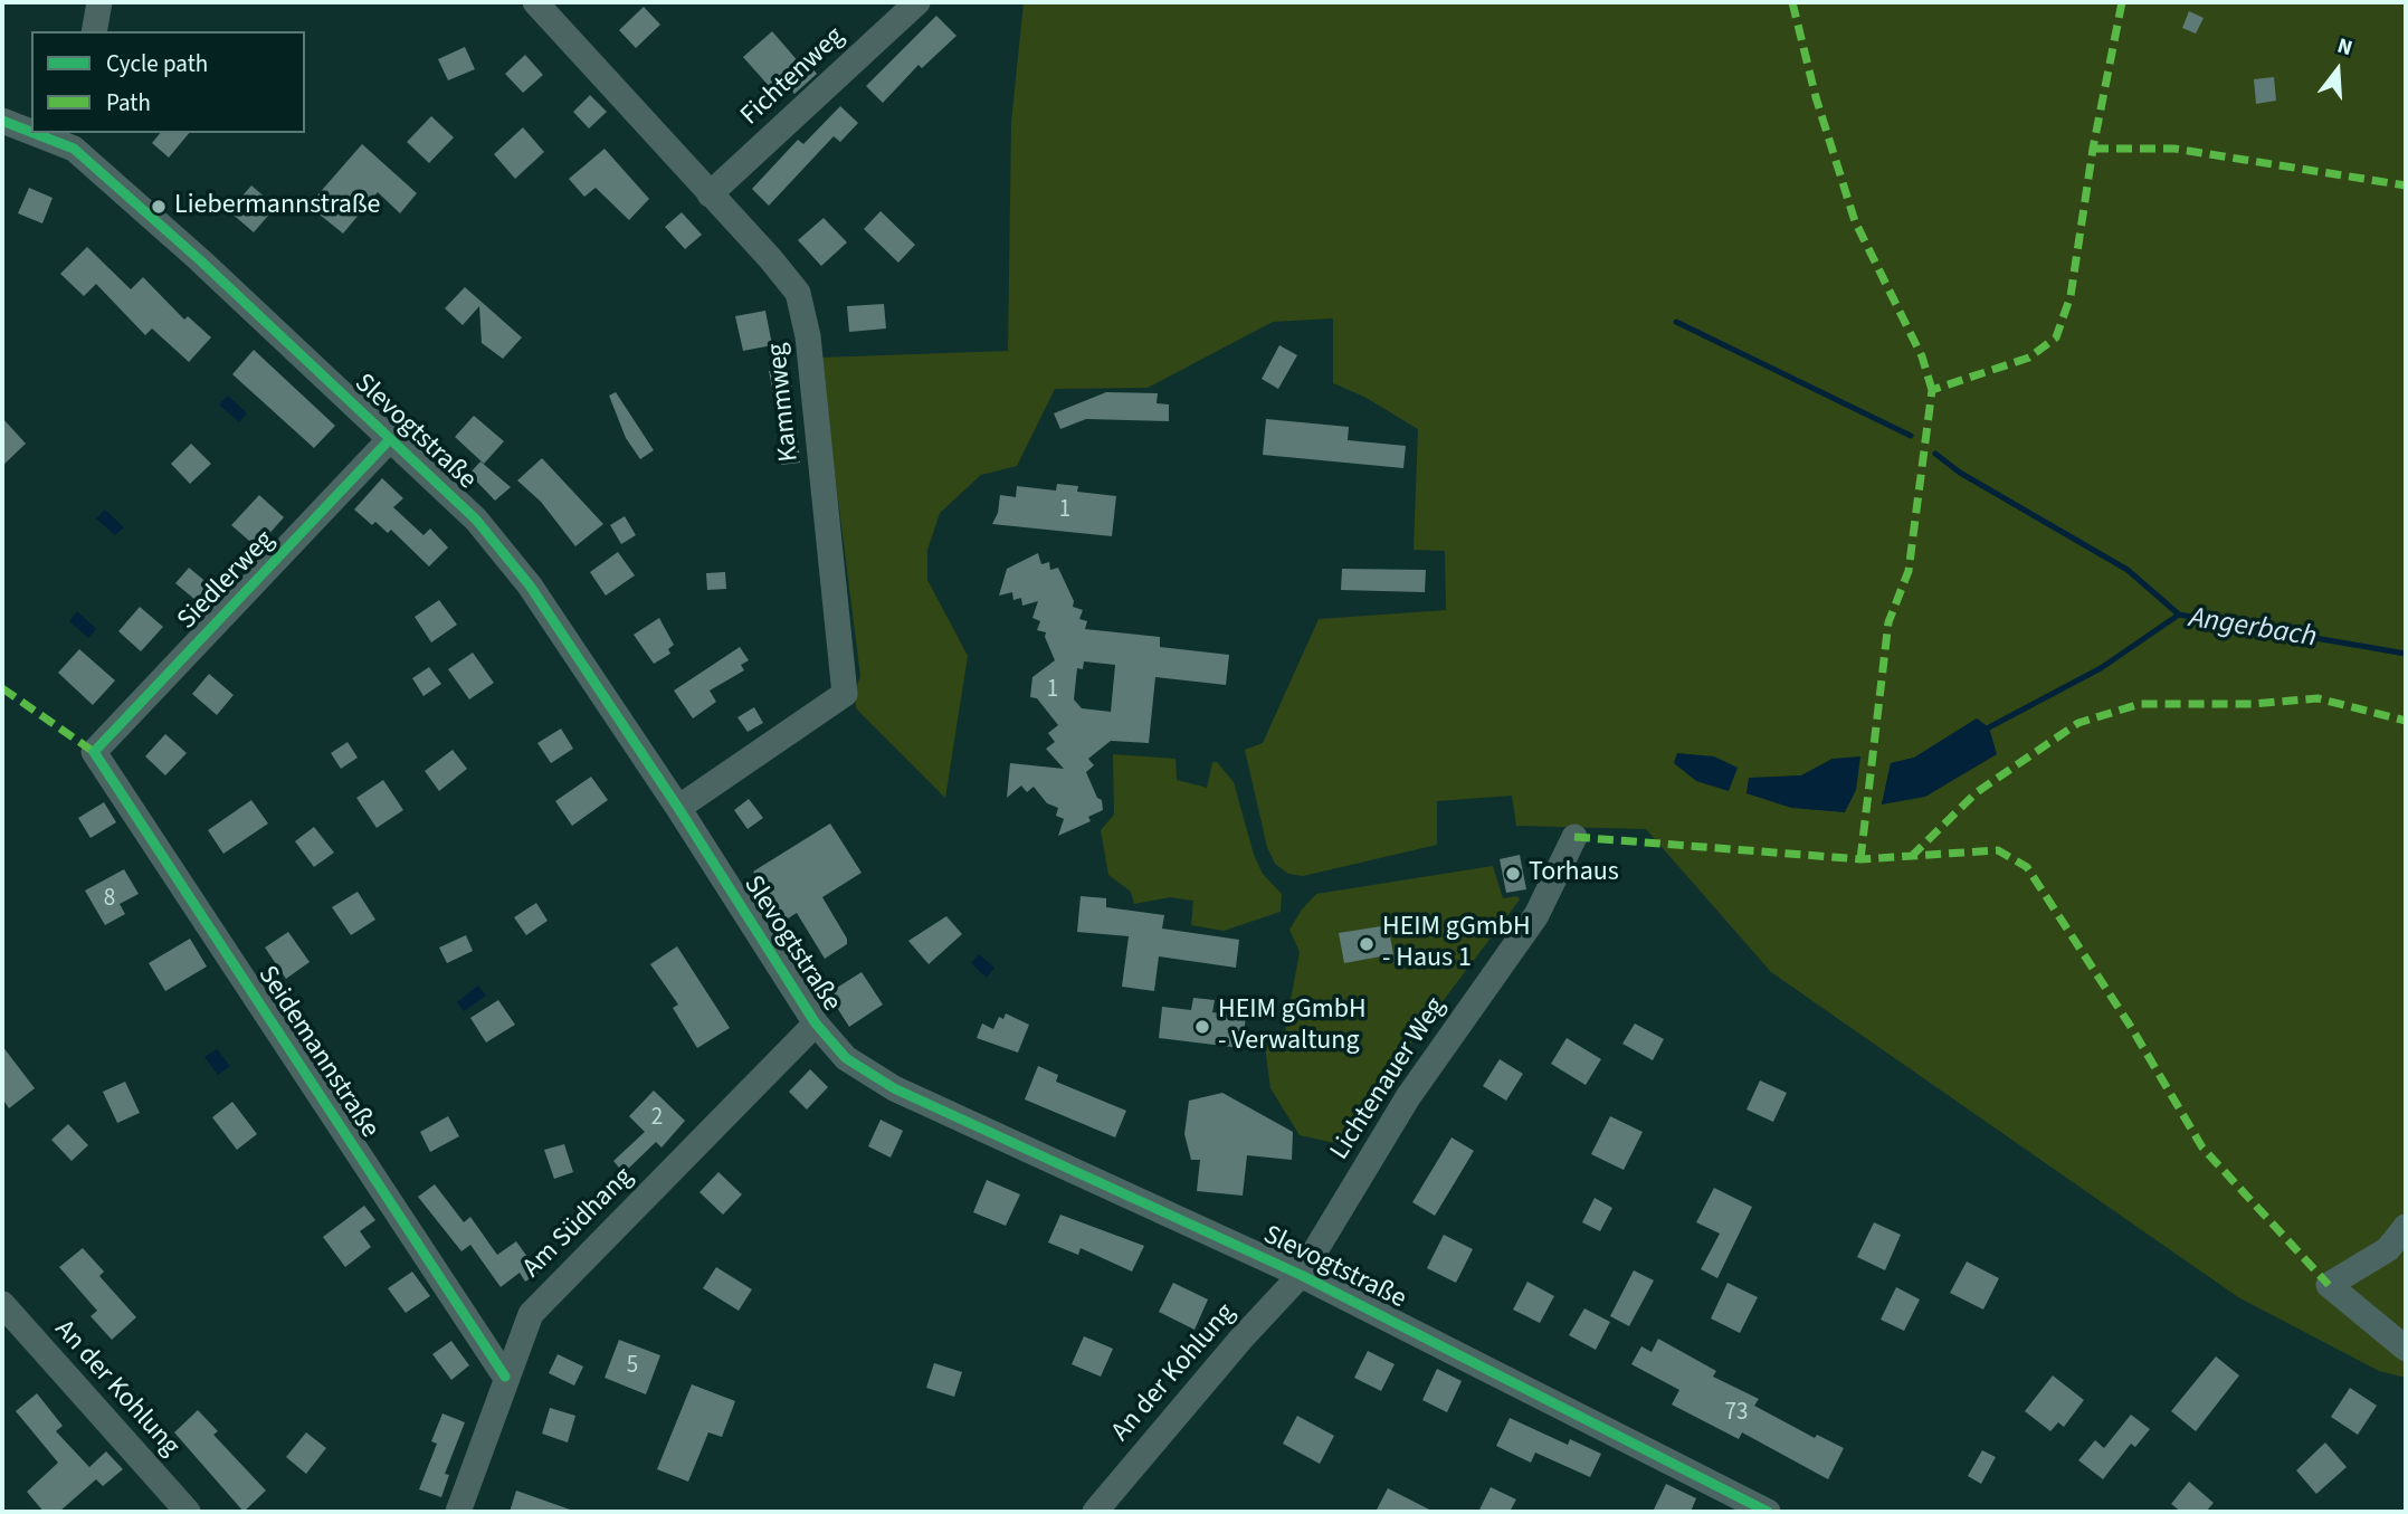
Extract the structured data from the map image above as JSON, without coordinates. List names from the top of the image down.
{
  "streets": {
    "street": [
      "Fichtenweg",
      "Kammweg",
      "Slevogtstraße",
      "Siedlerweg",
      "Seidemannstraße",
      "Lichtenauer Weg",
      "Am Südhang",
      "An der Kohlung"
    ]
  },
  "crossings": [
    ["Fichtenweg", "Kammweg"],
    ["Kammweg", "Slevogtstraße"],
    ["Slevogtstraße", "Siedlerweg"],
    ["Slevogtstraße", "Lichtenauer Weg"],
    ["Slevogtstraße", "Am Südhang"],
    ["Slevogtstraße", "An der Kohlung"],
    ["Siedlerweg", "Seidemannstraße"],
    ["Seidemannstraße", "Am Südhang"],
    ["Lichtenauer Weg", "An der Kohlung"]
  ],
  "water": ["Angerbach"],
  "places": [
    "Liebermannstraße",
    "Torhaus",
    "HEIM gGmbH - Haus 1",
    "HEIM gGmbH - Verwaltung"
  ],
  "house_numbers": [
    "1",
    "1",
    "8",
    "2",
    "5",
    "73"
  ],
  "legend": ["Cycle path", "Path"],
  "north": "top"
}
